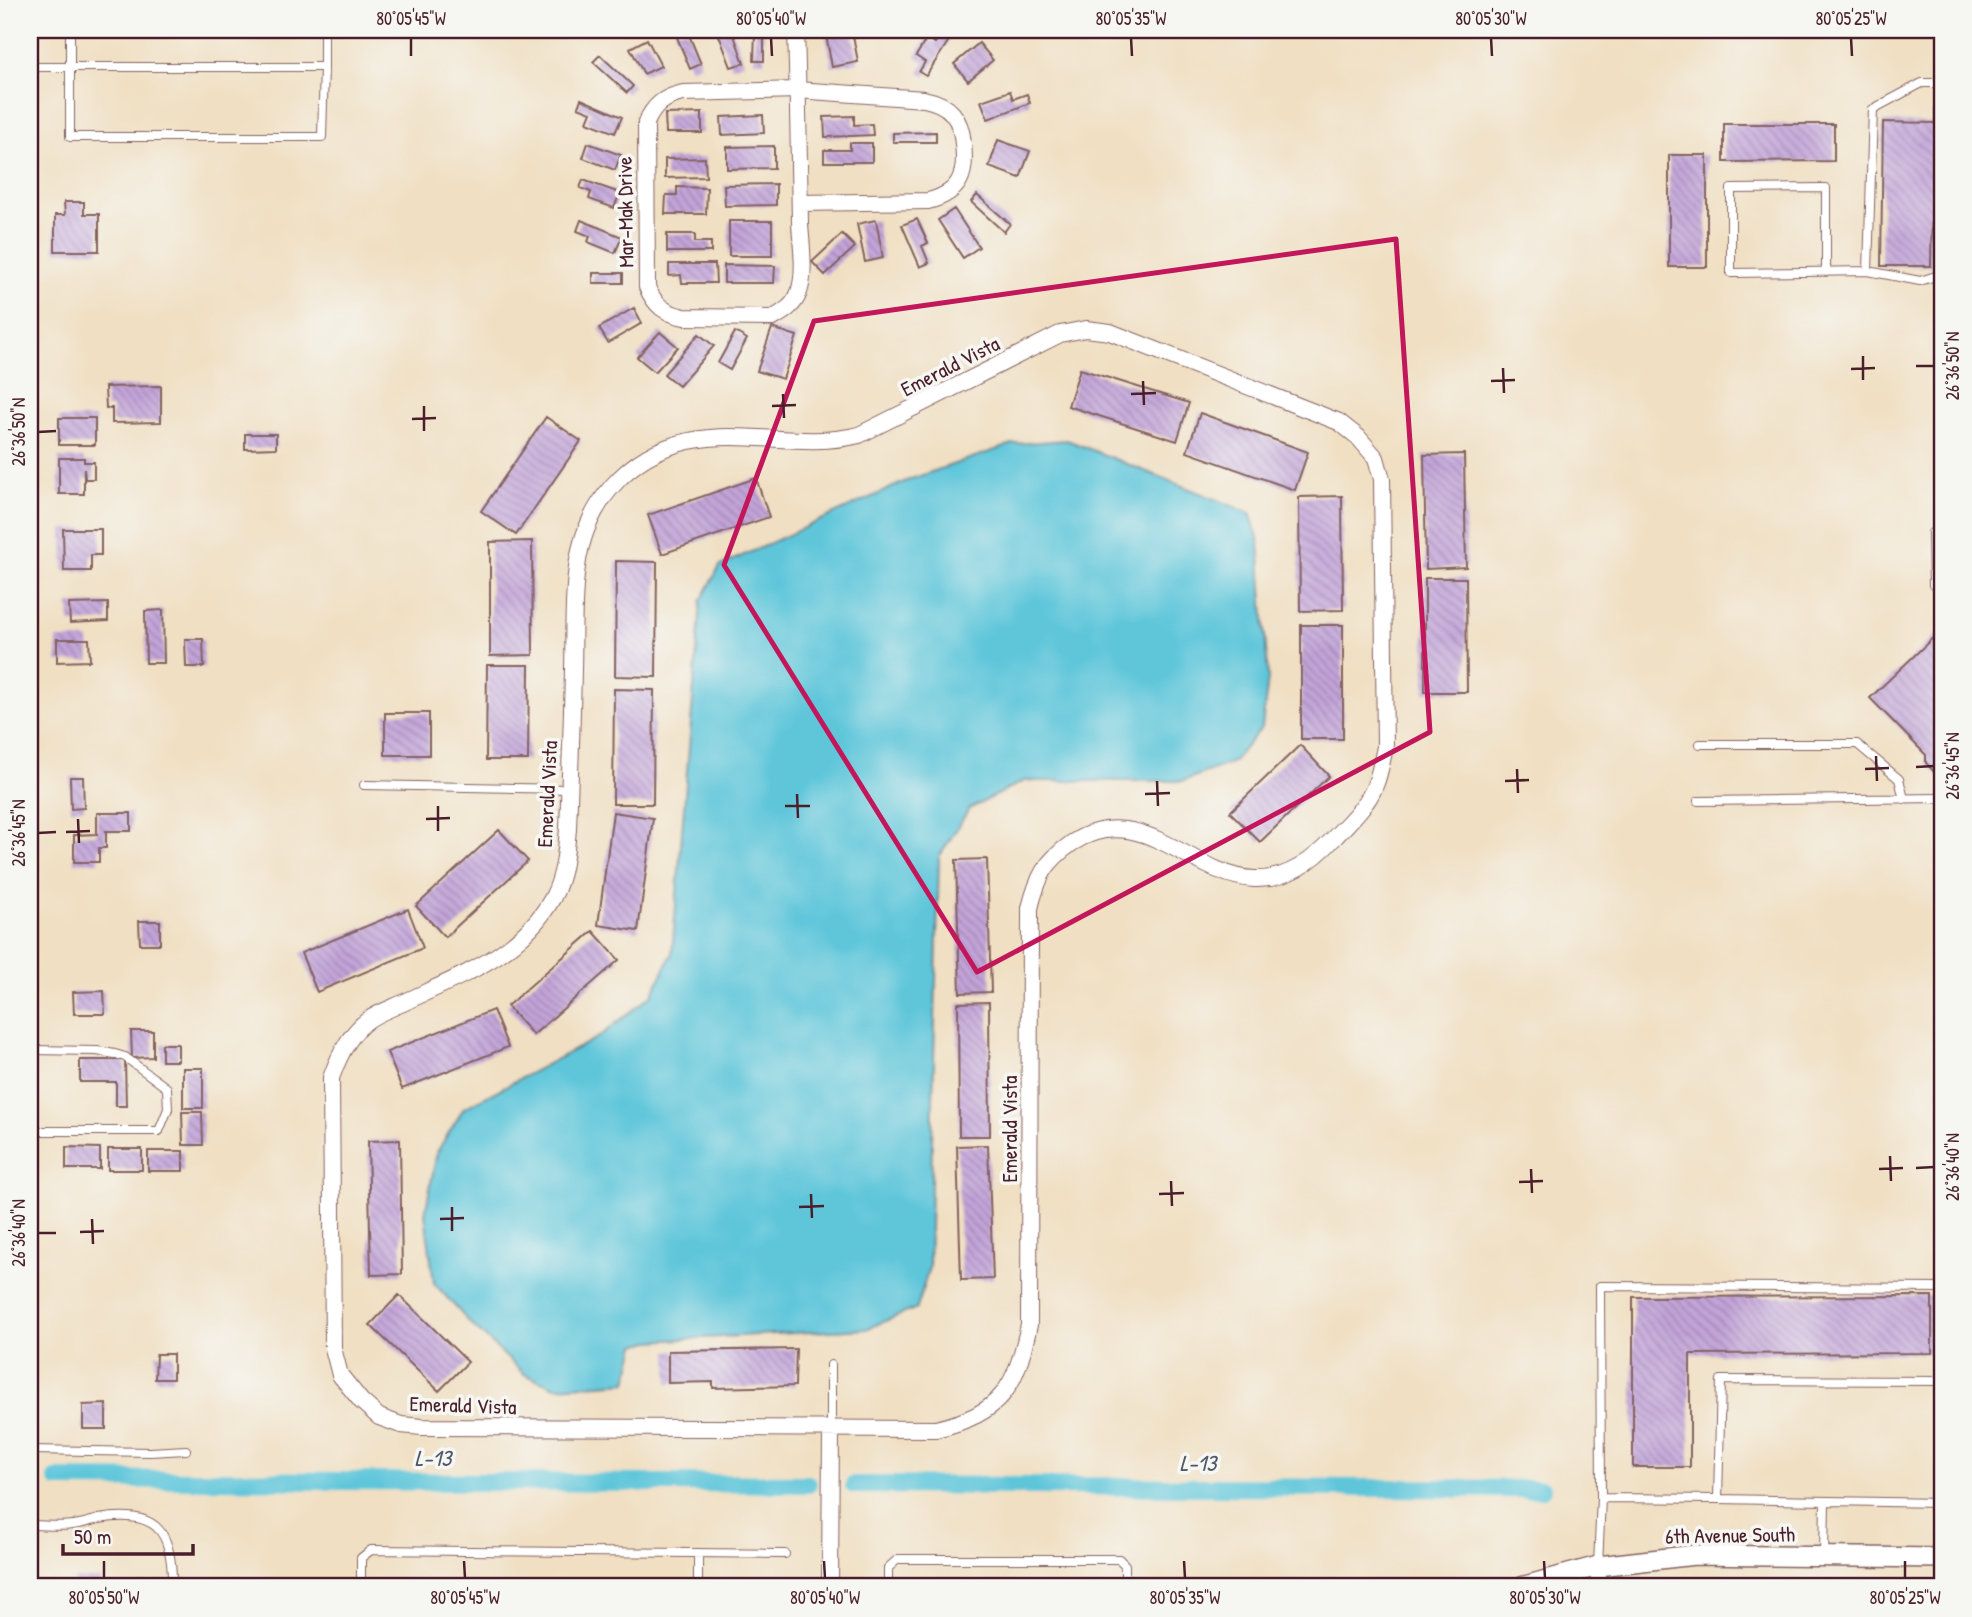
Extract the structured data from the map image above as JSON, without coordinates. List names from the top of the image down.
{
  "streets": {
    "street": ["Mar-Mak Drive", "Emerald Vista", "6th Avenue South"]
  },
  "water": ["L-13"],
  "scale_bar": "50 m",
  "coordinates": [
    "80°05'45\"W",
    "80°05'40\"W",
    "80°05'35\"W",
    "80°05'30\"W",
    "80°05'25\"W",
    "26°36'50\"N",
    "26°36'45\"N",
    "26°36'40\"N",
    "80°05'50\"W"
  ]
}
